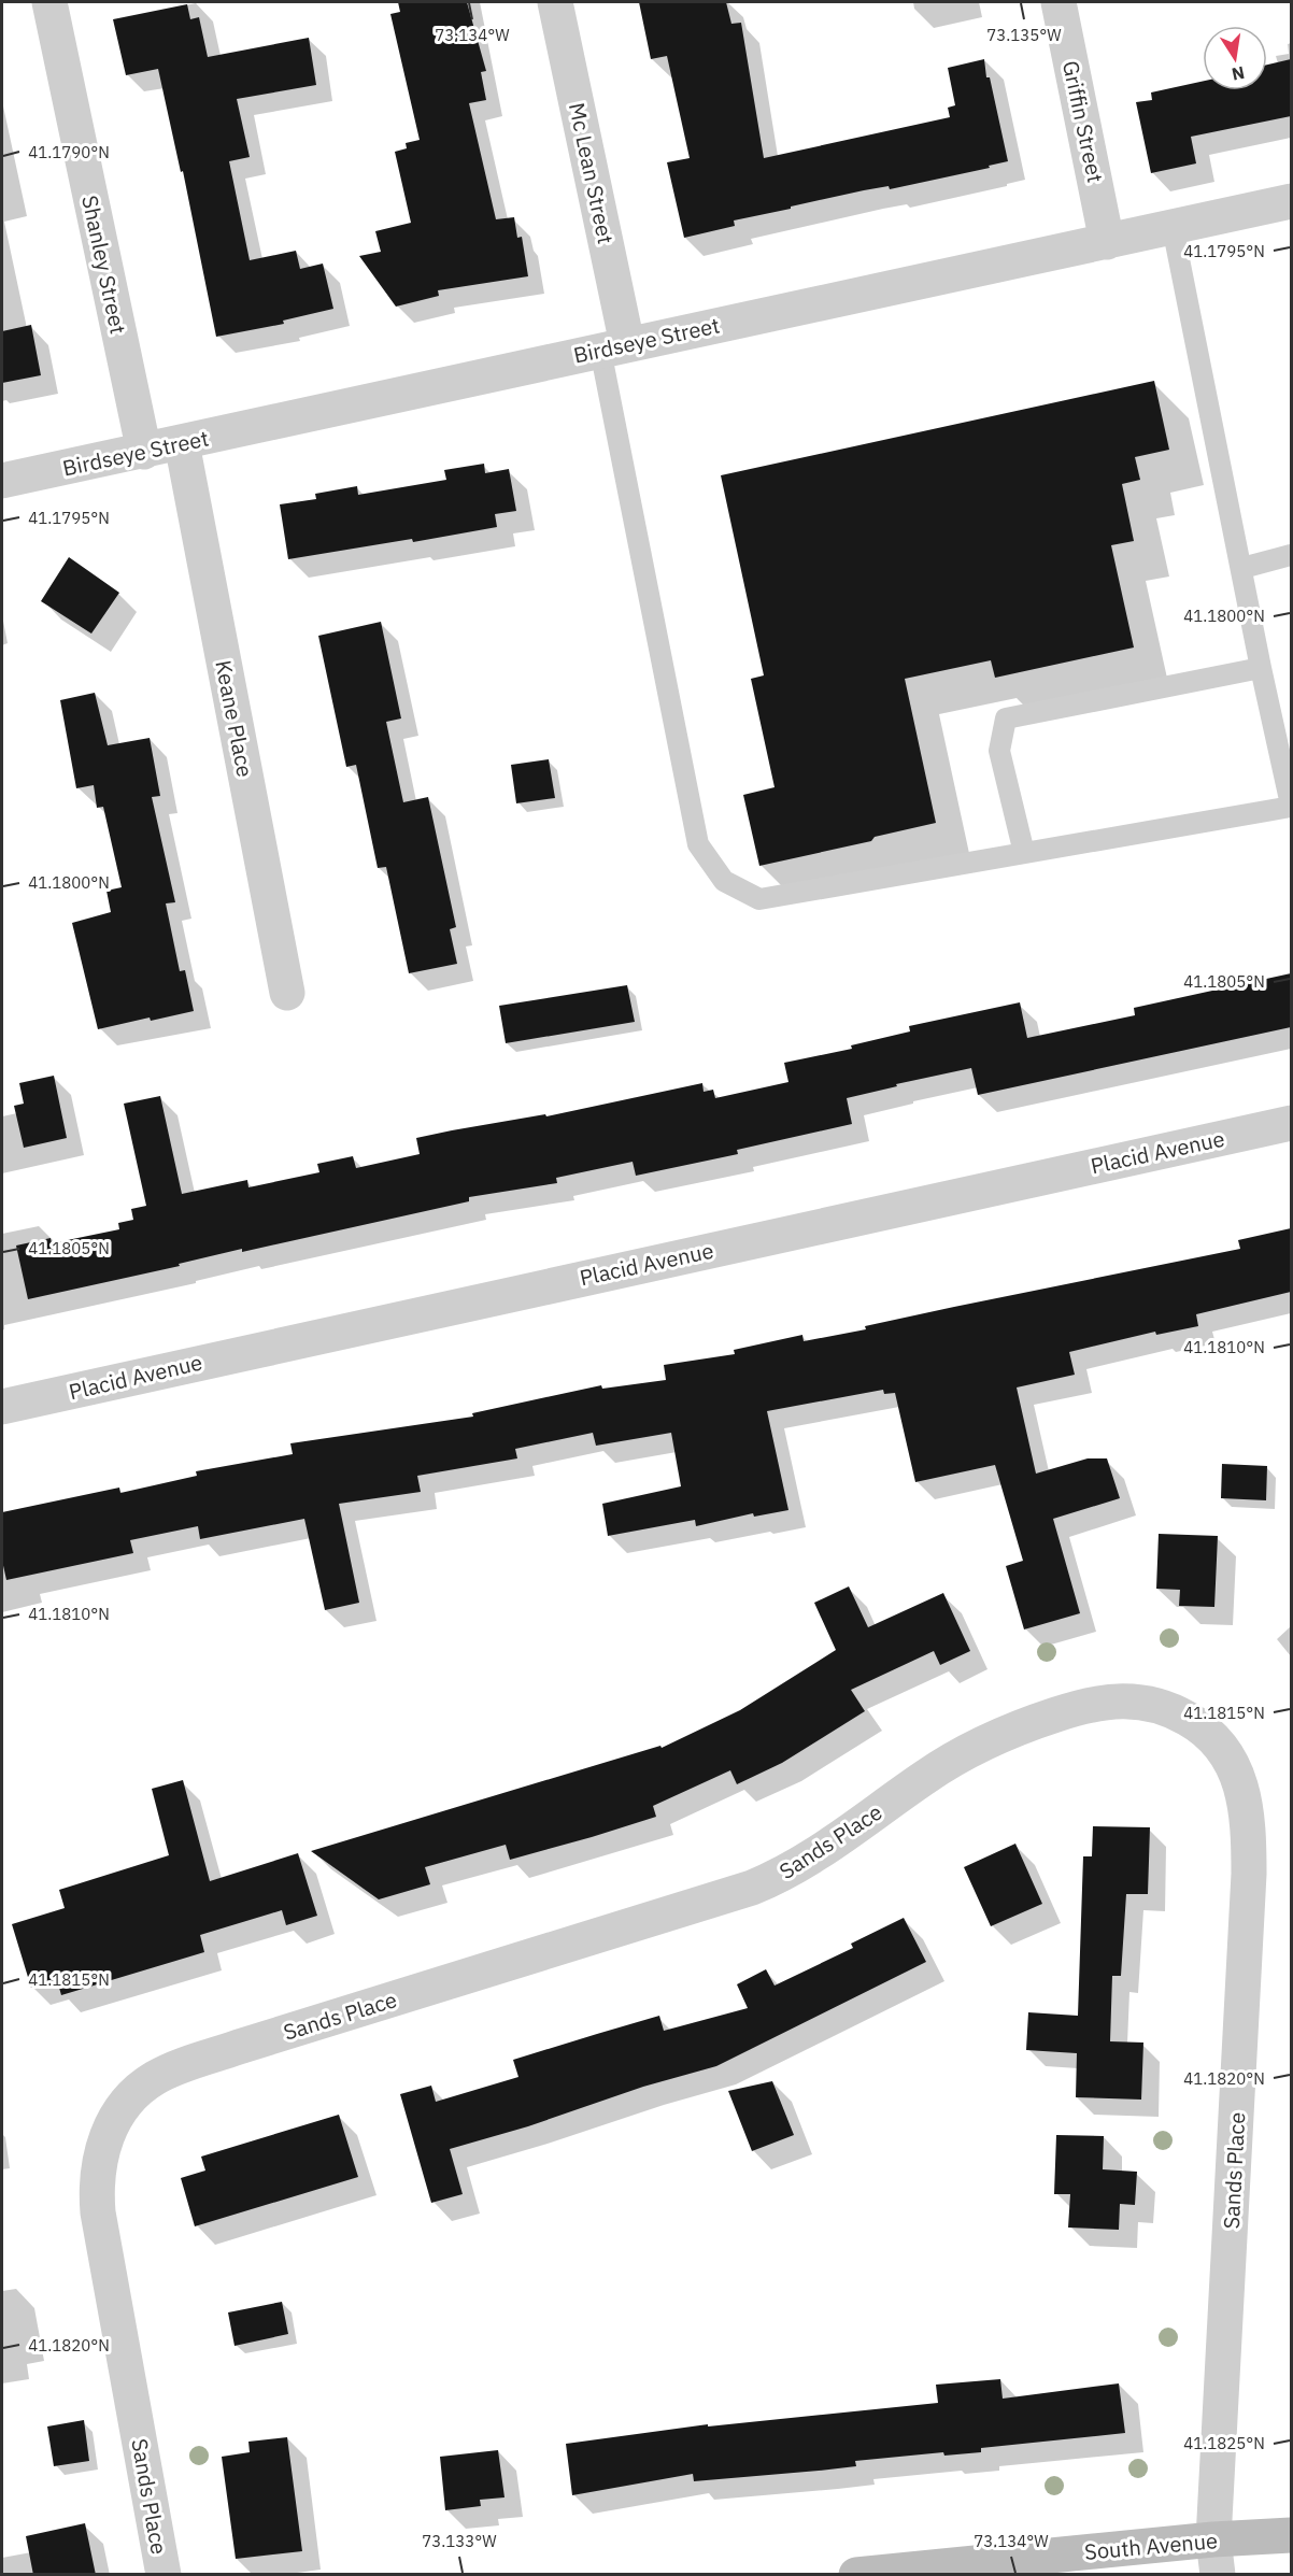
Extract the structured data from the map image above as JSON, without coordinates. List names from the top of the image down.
{
  "streets": {
    "main road": ["South Avenue"],
    "street": [
      "Griffin Street",
      "Mc Lean Street",
      "Shanley Street",
      "Birdseye Street",
      "Keane Place",
      "Placid Avenue",
      "Sands Place"
    ]
  },
  "crossings": [
    ["Griffin Street", "Birdseye Street"],
    ["Mc Lean Street", "Birdseye Street"],
    ["Shanley Street", "Birdseye Street"],
    ["Birdseye Street", "Keane Place"],
    ["Sands Place", "South Avenue"]
  ],
  "north": "bottom",
  "coordinates": [
    "73.134°W",
    "73.135°W",
    "41.1790°N",
    "41.1795°N",
    "41.1800°N",
    "41.1805°N",
    "41.1810°N",
    "41.1815°N",
    "41.1820°N",
    "41.1825°N",
    "73.133°W"
  ]
}
